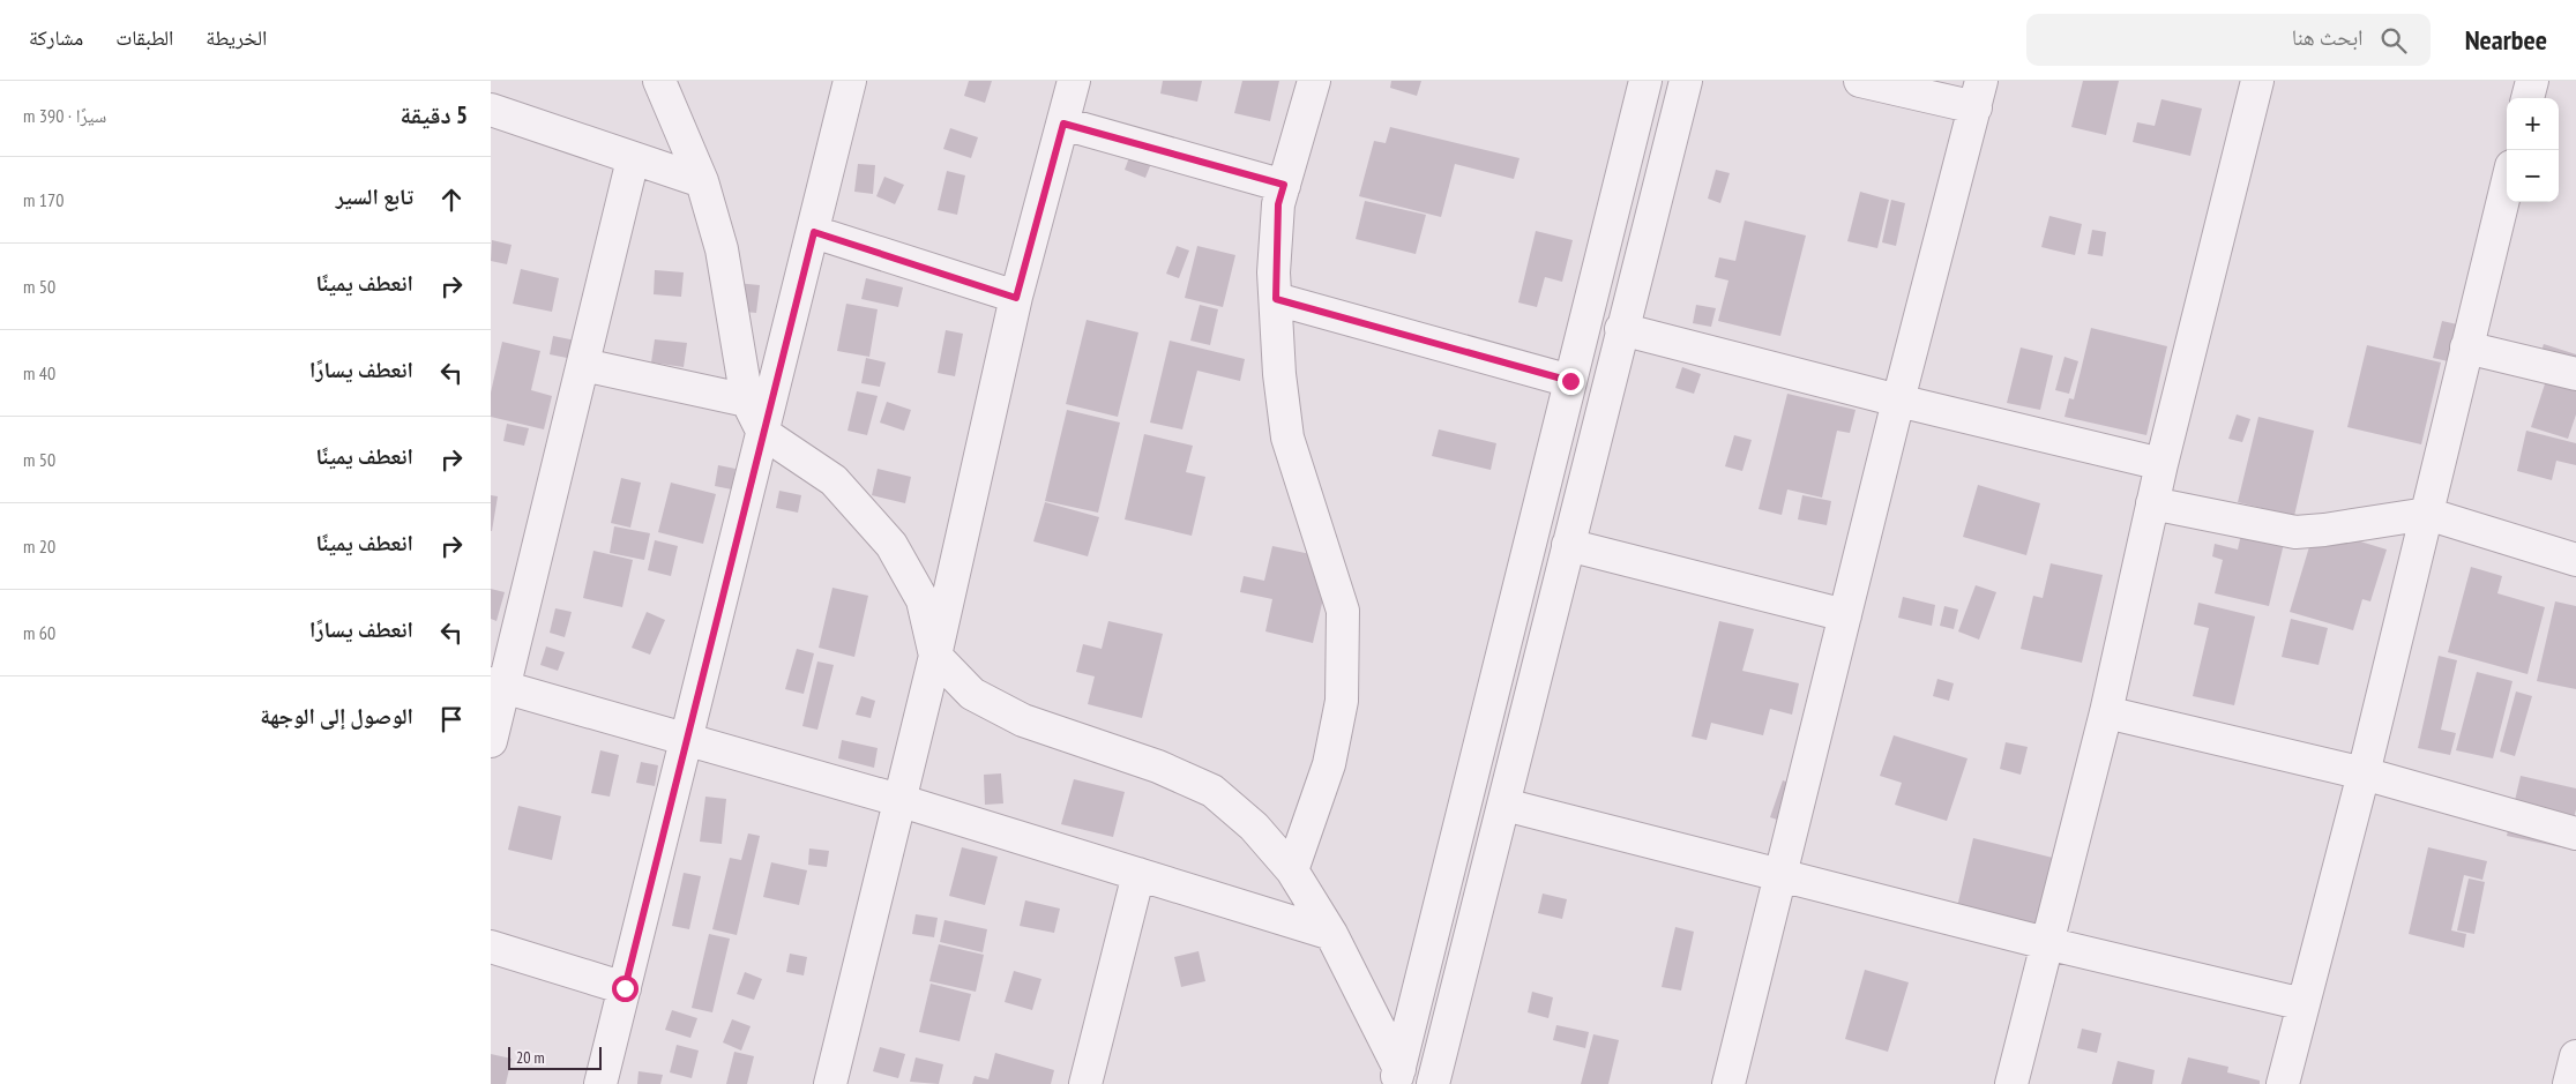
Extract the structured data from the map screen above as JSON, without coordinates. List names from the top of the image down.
{
  "scale_bar": "20 m",
  "page": {
    "header": "Nearbee",
    "search": "ابحث هنا",
    "nav": ["الخريطة", "الطبقات", "مشاركة"],
    "heading": ["5 دقيقة", "سيرًا · 390 m"],
    "map_buttons": ["+", "−"],
    "list": [
      ["تابع السير", "170 m"],
      ["انعطف يمينًا", "50 m"],
      ["انعطف يسارًا", "40 m"],
      ["انعطف يمينًا", "50 m"],
      ["انعطف يمينًا", "20 m"],
      ["انعطف يسارًا", "60 m"],
      "الوصول إلى الوجهة"
    ],
    "scale": "20 m"
  }
}
